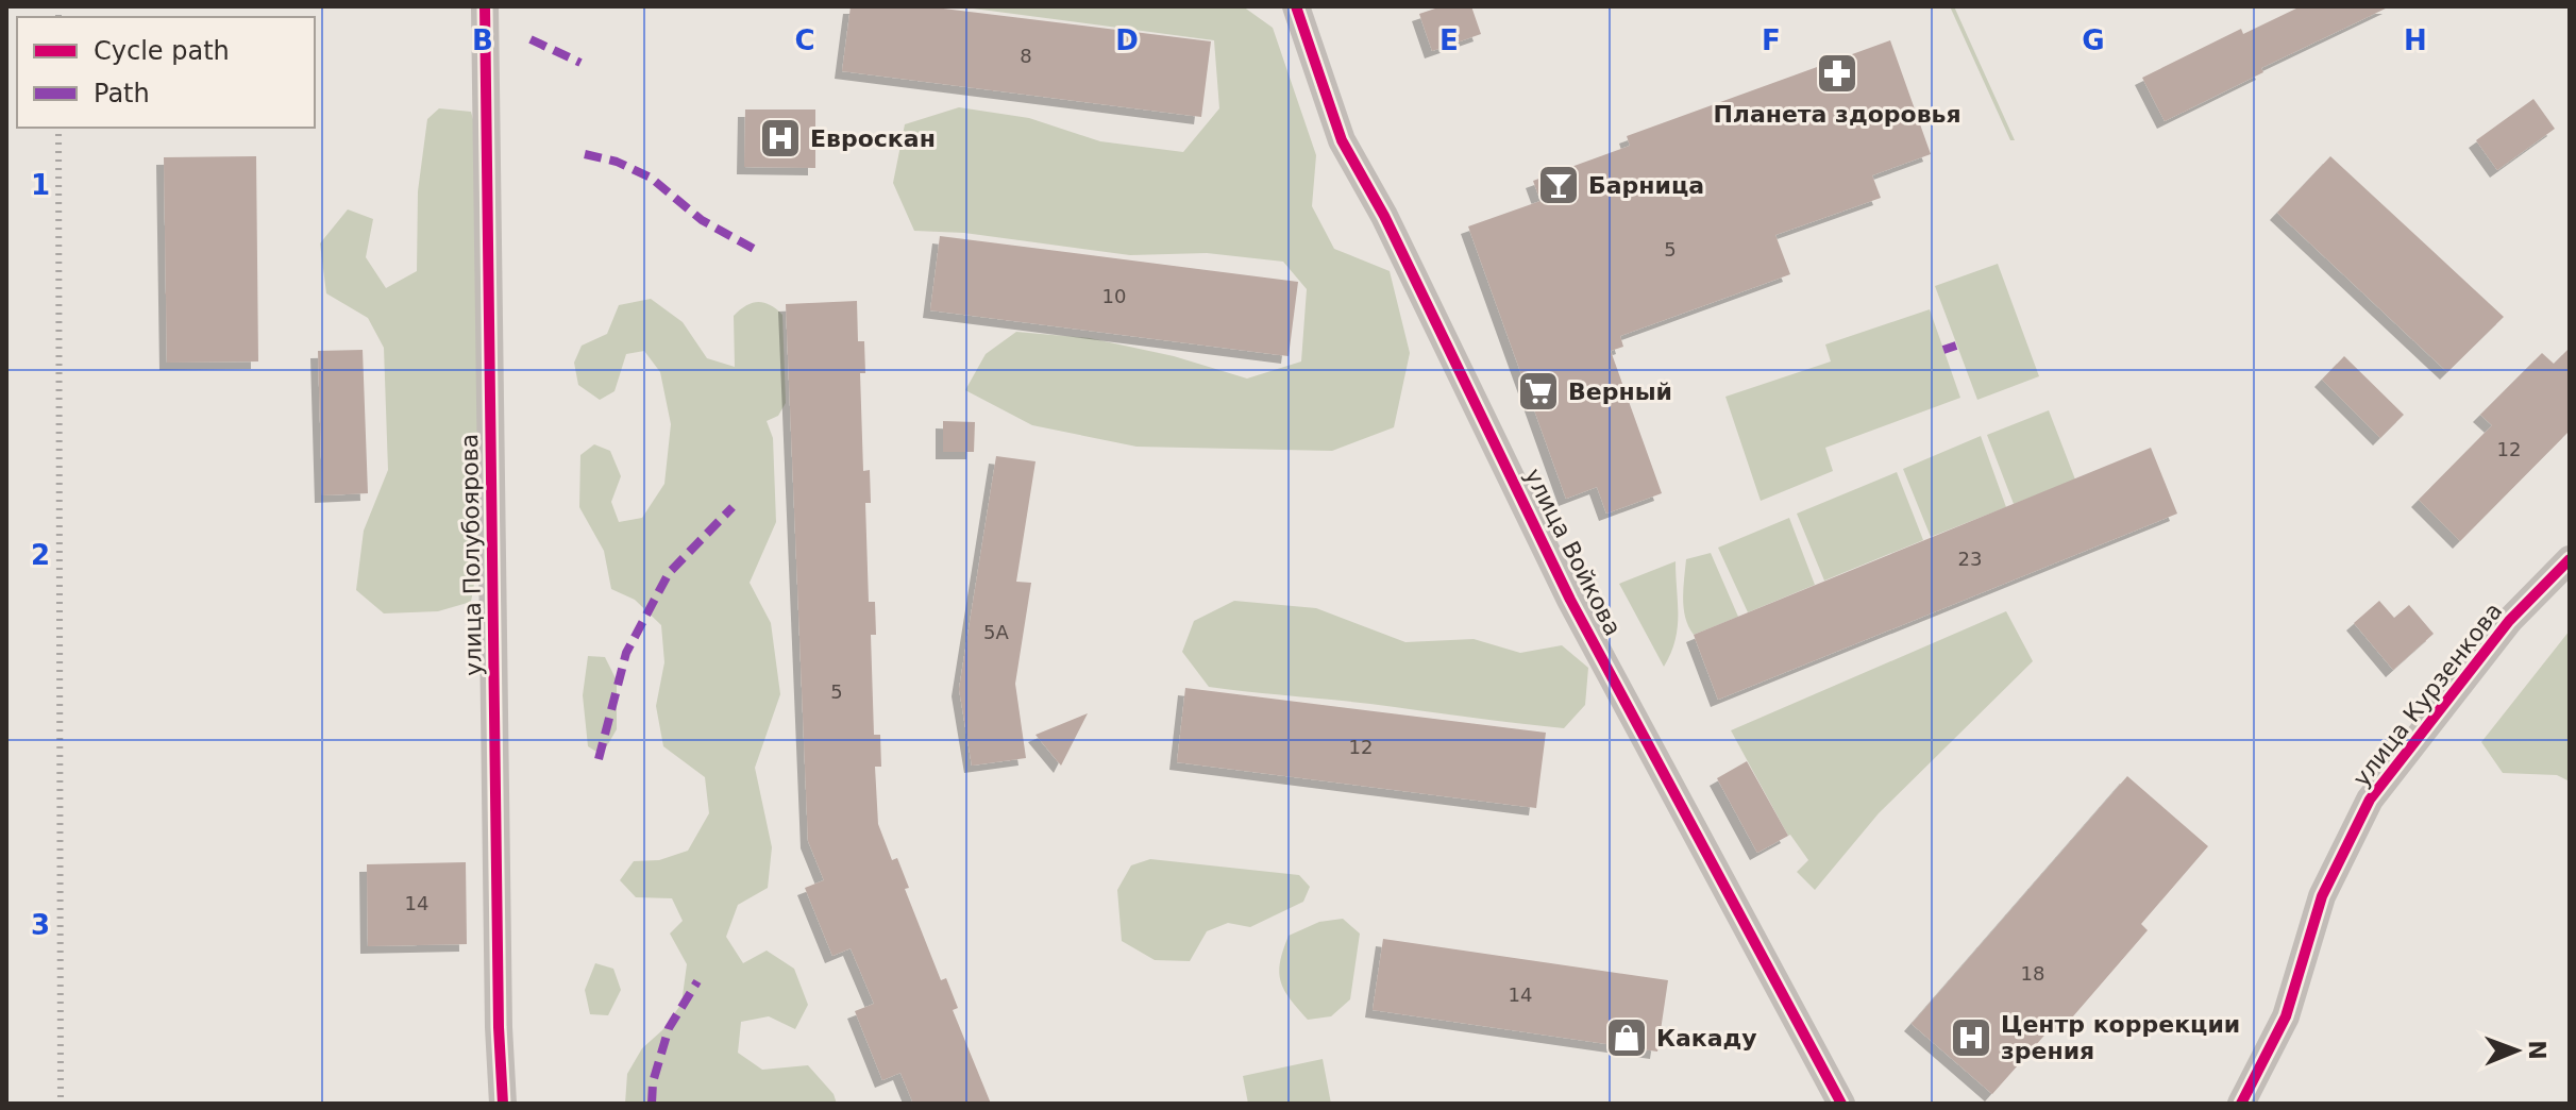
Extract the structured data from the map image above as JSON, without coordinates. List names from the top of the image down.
{
  "streets": {
    "street": ["улица Войкова", "улица Полубоярова", "улица Курзенкова"]
  },
  "places": {
    "pharmacy": ["Планета здоровья"],
    "hospital": ["Евроскан", "Центр коррекции зрения"],
    "bar": ["Барница"],
    "supermarket": ["Верный"],
    "shop": ["Какаду"]
  },
  "house_numbers": [
    "8",
    "5",
    "10",
    "12",
    "23",
    "5А",
    "5",
    "12",
    "14",
    "18",
    "14"
  ],
  "legend": ["Cycle path", "Path"],
  "north": "right",
  "grid": {
    "columns": [
      "B",
      "C",
      "D",
      "E",
      "F",
      "G",
      "H"
    ],
    "rows": ["1", "2", "3"]
  }
}
